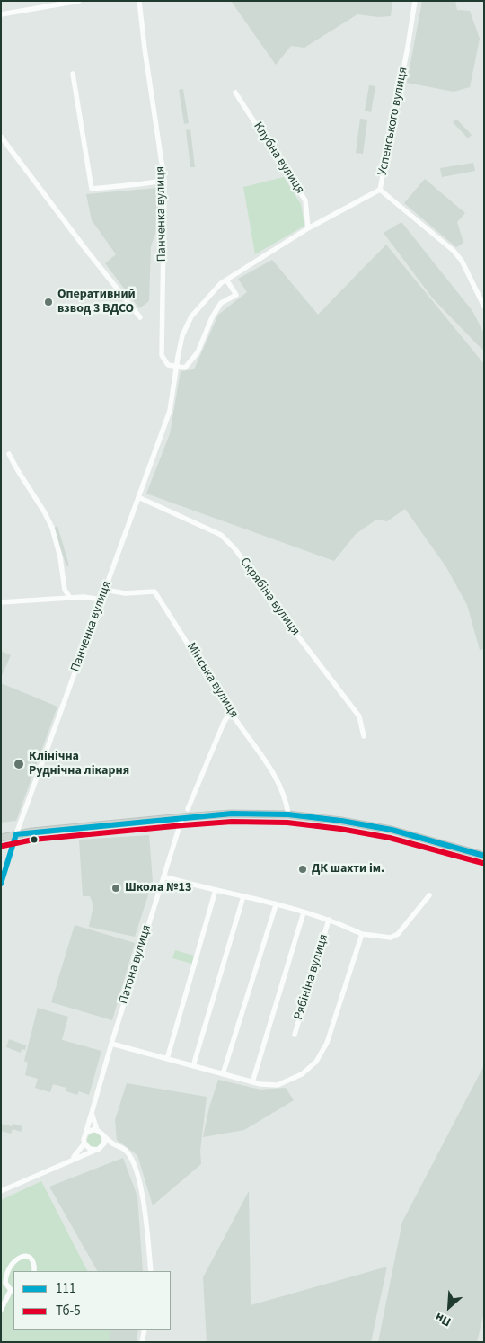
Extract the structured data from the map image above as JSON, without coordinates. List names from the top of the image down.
{
  "streets": {
    "street": [
      "Успенського вулиця",
      "Клубна вулиця",
      "Панченка вулиця",
      "Скрябіна вулиця",
      "Мінська вулиця",
      "Патона вулиця",
      "Рябініна вулиця"
    ]
  },
  "crossings": [
    ["Панченка вулиця", "Скрябіна вулиця"],
    ["Панченка вулиця", "Мінська вулиця"]
  ],
  "places": [
    "Оперативний взвод 3 ВДСО",
    "Клінічна Руднічна лікарня",
    "ДК шахти ім.",
    "Школа №13"
  ],
  "lines": ["transit line 111", "transit line Тб-5"],
  "legend": ["111", "Тб-5"],
  "north": "bottom left"
}
